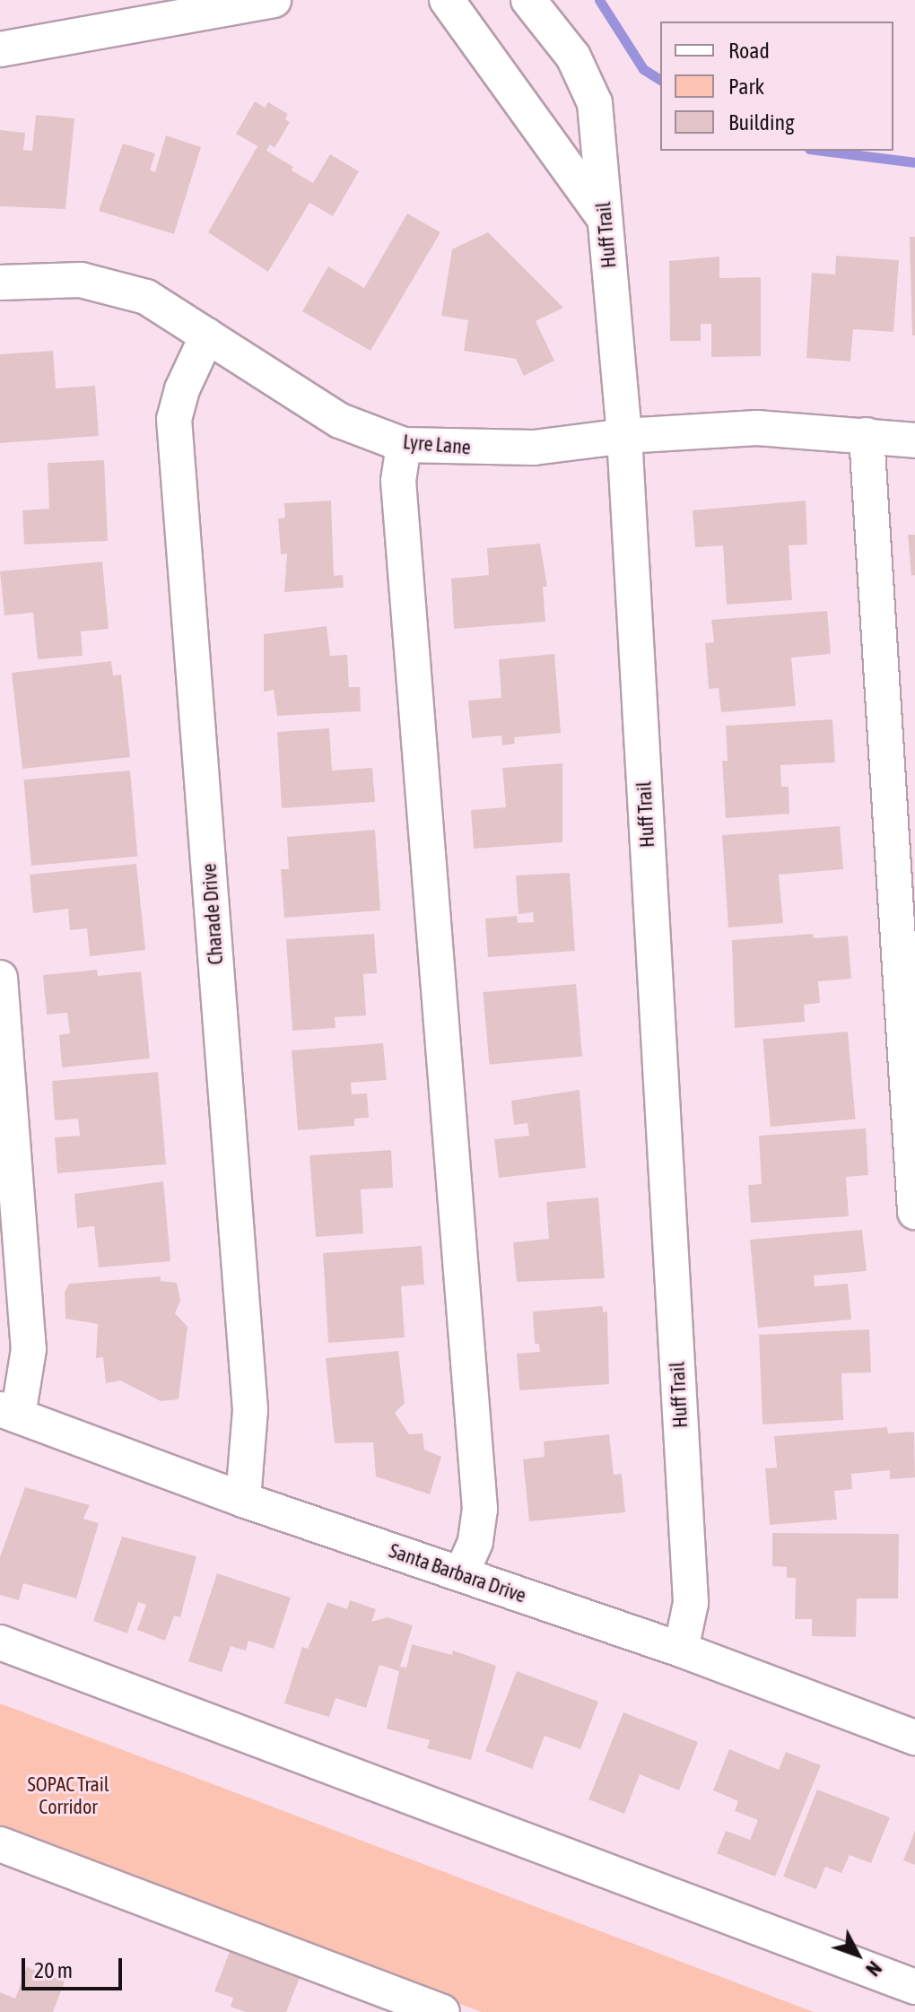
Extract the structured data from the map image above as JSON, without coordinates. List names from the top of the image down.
{
  "streets": {
    "street": [
      "Huff Trail",
      "Lyre Lane",
      "Charade Drive",
      "Santa Barbara Drive"
    ]
  },
  "crossings": [
    ["Huff Trail", "Lyre Lane"],
    ["Huff Trail", "Santa Barbara Drive"],
    ["Lyre Lane", "Charade Drive"],
    ["Charade Drive", "Santa Barbara Drive"]
  ],
  "parks": ["SOPAC Trail Corridor"],
  "legend": ["Road", "Park", "Building"],
  "scale_bar": "20 m",
  "north": "bottom right"
}
